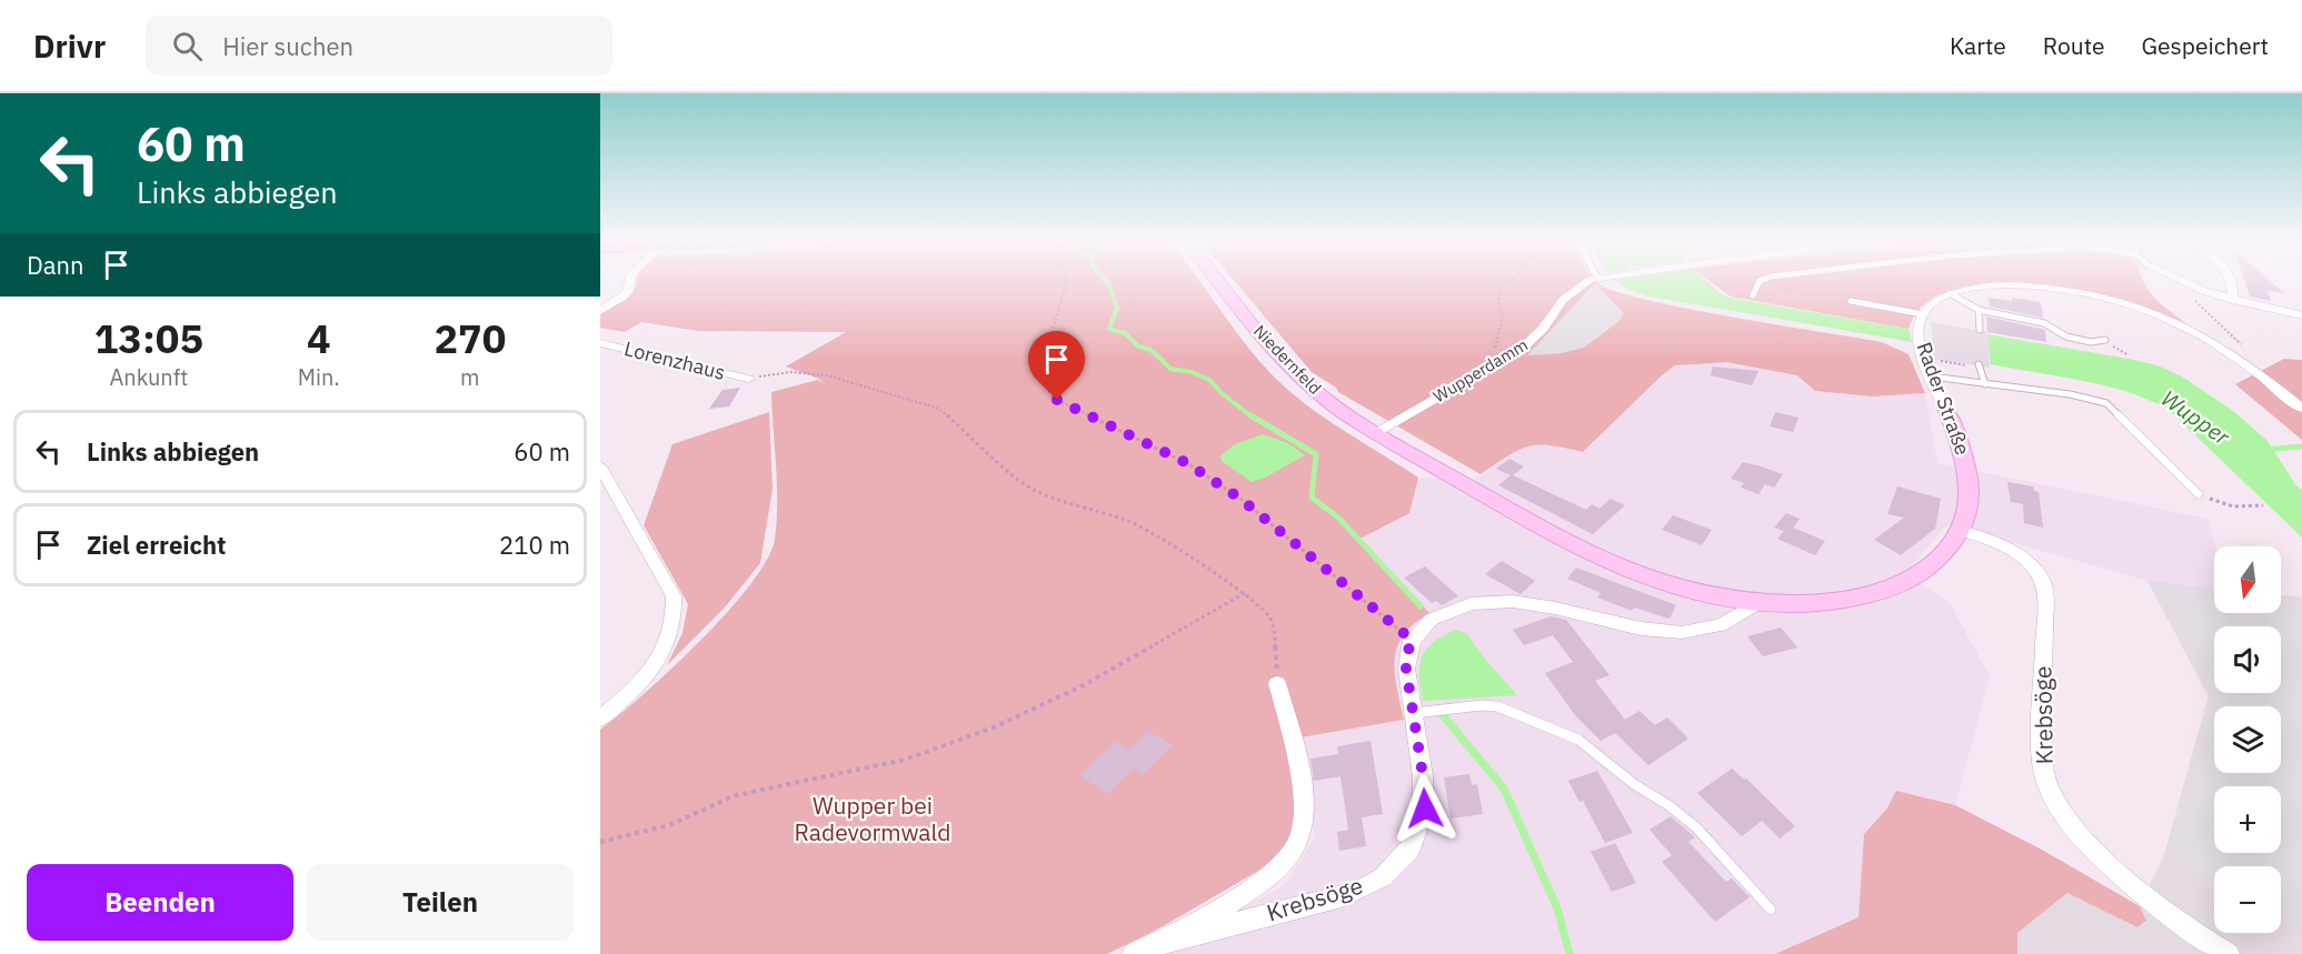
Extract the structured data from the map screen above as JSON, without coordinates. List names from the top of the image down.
{
  "streets": {
    "street": [
      "Niedernfeld",
      "Lorenzhaus",
      "Wupperdamm",
      "Rader Straße",
      "Krebsöge"
    ]
  },
  "crossings": [
    ["Niedernfeld", "Wupperdamm"],
    ["Niedernfeld", "Rader Straße"],
    ["Wupperdamm", "Rader Straße"],
    ["Rader Straße", "Krebsöge"]
  ],
  "water": ["Wupper"],
  "parks": ["Wupper bei Radevormwald"],
  "north": "bottom",
  "page": {
    "header": "Drivr",
    "search": "Hier suchen",
    "nav": ["Karte", "Route", "Gespeichert"],
    "turn": ["60 m", "Links abbiegen"],
    "then": "Dann",
    "eta": [
      "13:05",
      "Ankunft",
      "4",
      "Min.",
      "270",
      "m"
    ],
    "list": [
      {
        "name": "Links abbiegen",
        "value": "60 m"
      },
      {
        "name": "Ziel erreicht",
        "value": "210 m"
      }
    ],
    "map_buttons": ["+", "−"],
    "buttons": ["Beenden", "Teilen"]
  }
}
